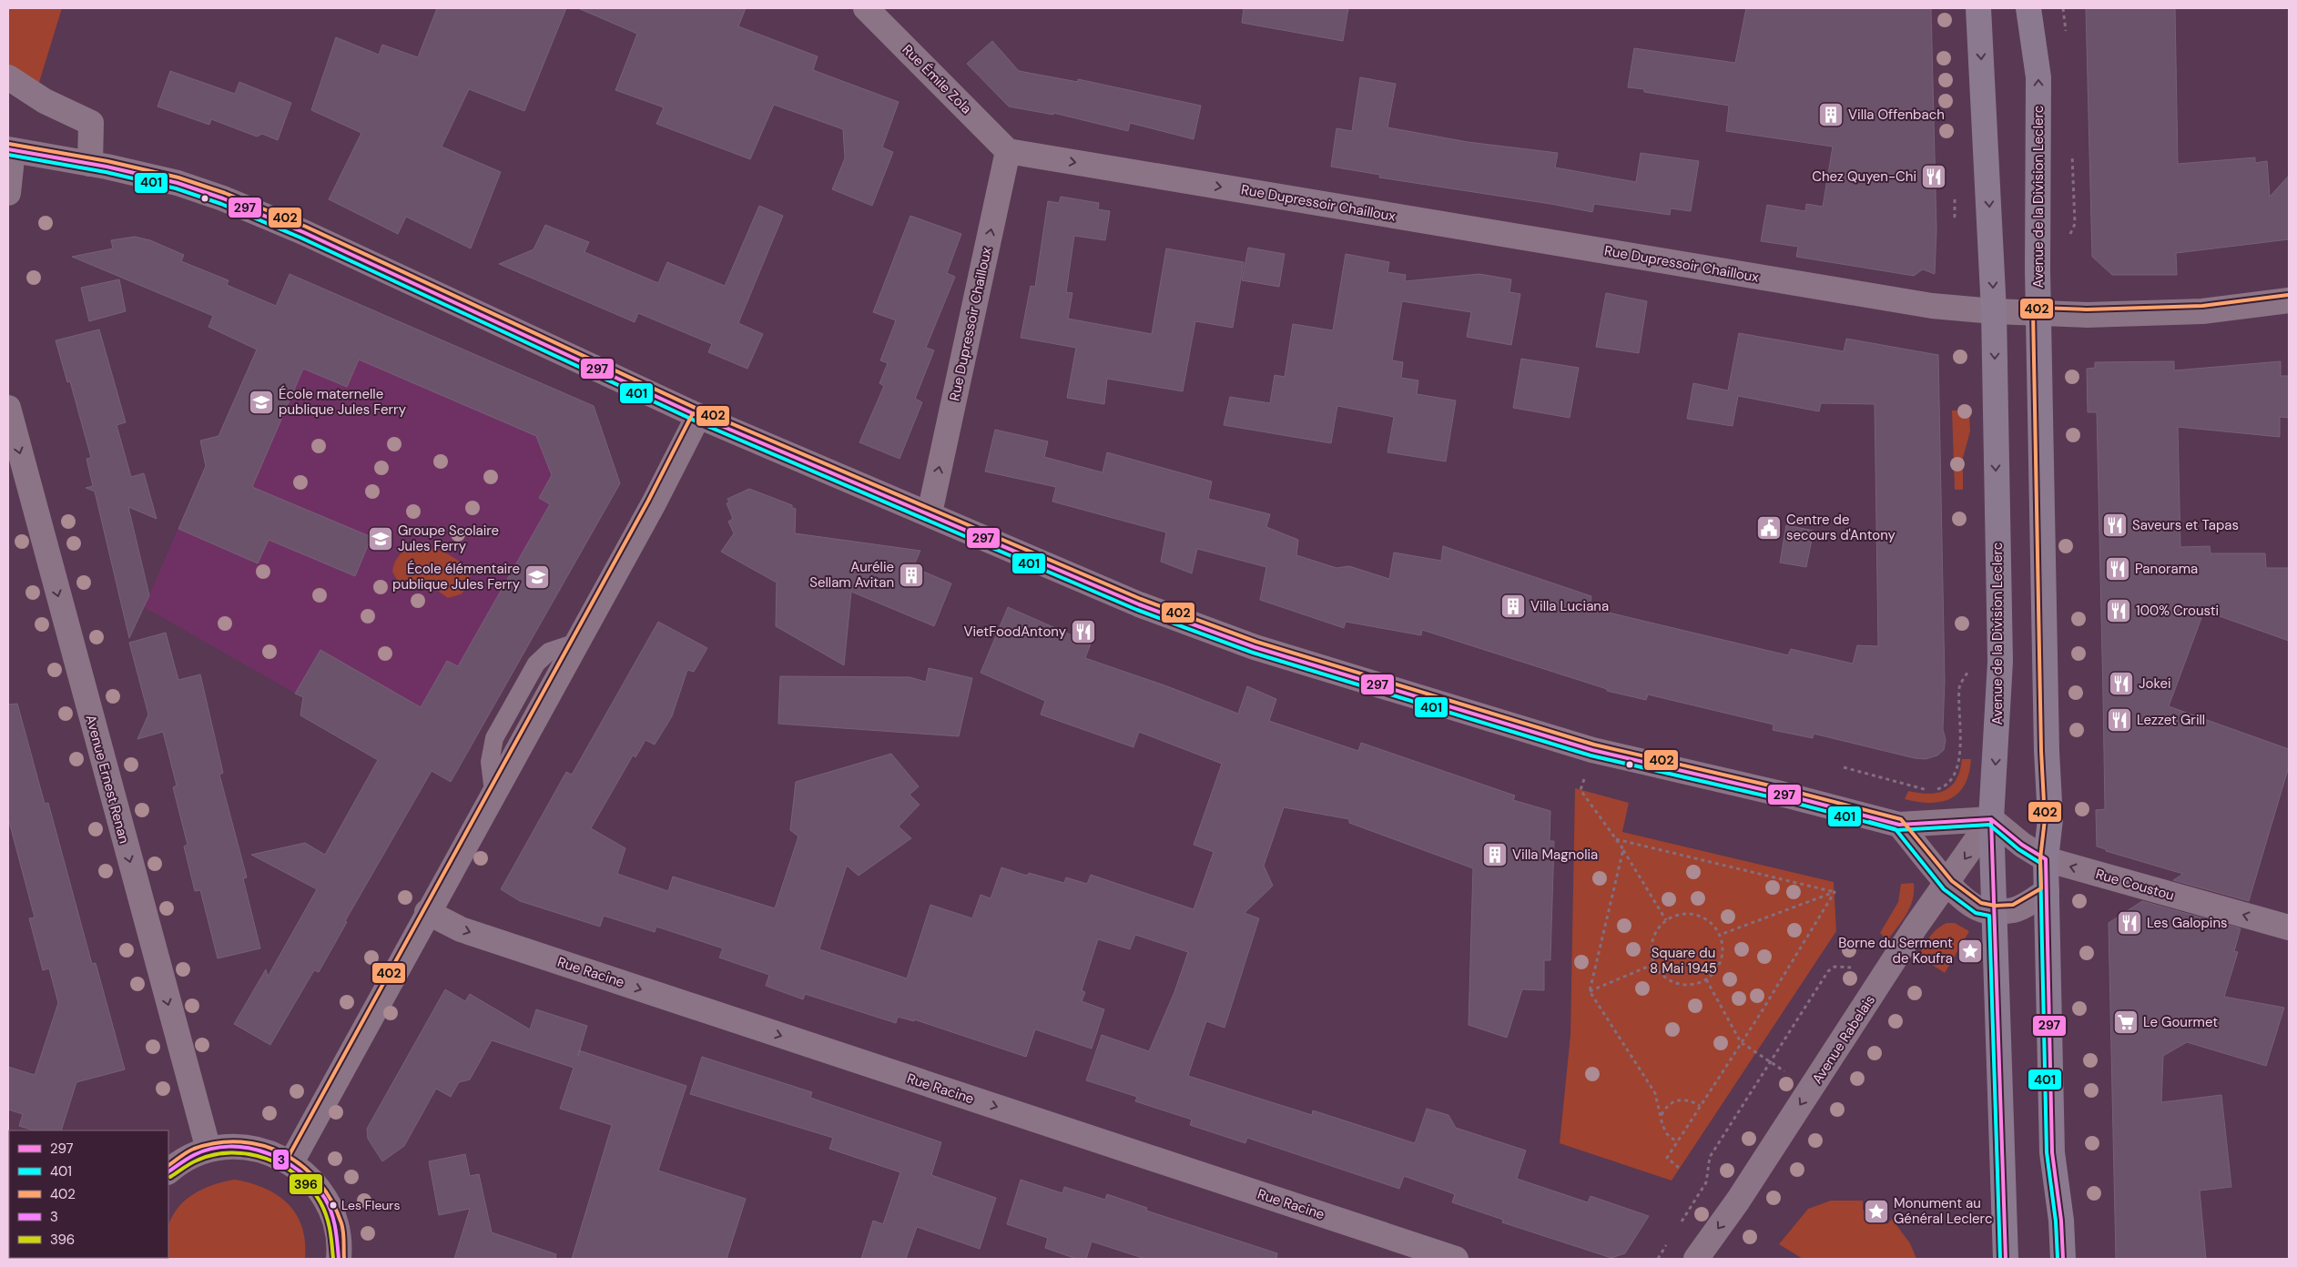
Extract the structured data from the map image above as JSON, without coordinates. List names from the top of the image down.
{
  "streets": {
    "main road": ["Avenue de la Division Leclerc"],
    "street": [
      "Rue Émile Zola",
      "Rue Dupressoir Chailloux",
      "Avenue Ernest Renan",
      "Rue Coustou",
      "Rue Racine",
      "Avenue Rabelais"
    ]
  },
  "crossings": [
    ["Rue Émile Zola", "Rue Dupressoir Chailloux"],
    ["Avenue de la Division Leclerc", "Rue Dupressoir Chailloux"],
    ["Avenue de la Division Leclerc", "Rue Coustou"],
    ["Avenue de la Division Leclerc", "Avenue Rabelais"],
    ["Rue Coustou", "Avenue Rabelais"]
  ],
  "one_way": [
    "Avenue Ernest Renan",
    "Rue Coustou",
    "Rue Racine",
    "Avenue Rabelais"
  ],
  "parks": ["Square du 8 Mai 1945"],
  "places": {
    "building": [
      "Villa Offenbach",
      "Aurélie Sellam Avitan",
      "Villa Luciana",
      "Villa Magnolia"
    ],
    "restaurant": [
      "Chez Quyen-Chi",
      "Saveurs et Tapas",
      "Panorama",
      "100% Crousti",
      "VietFoodAntony",
      "Jokei",
      "Lezzet Grill",
      "Les Galopins"
    ],
    "school or university": ["École maternelle publique Jules Ferry", "Groupe Scolaire Jules Ferry", "École élémentaire publique Jules Ferry"],
    "public building": ["Centre de secours d'Antony"],
    "place": ["Borne du Serment de Koufra", "Monument au Général Leclerc"],
    "supermarket": ["Le Gourmet"],
    "other": ["Les Fleurs"]
  },
  "lines": [
    "transit line 402",
    "transit line 297",
    "transit line 401",
    "transit line 3",
    "transit line 396"
  ],
  "legend": [
    "297",
    "401",
    "402",
    "3",
    "396"
  ]
}
